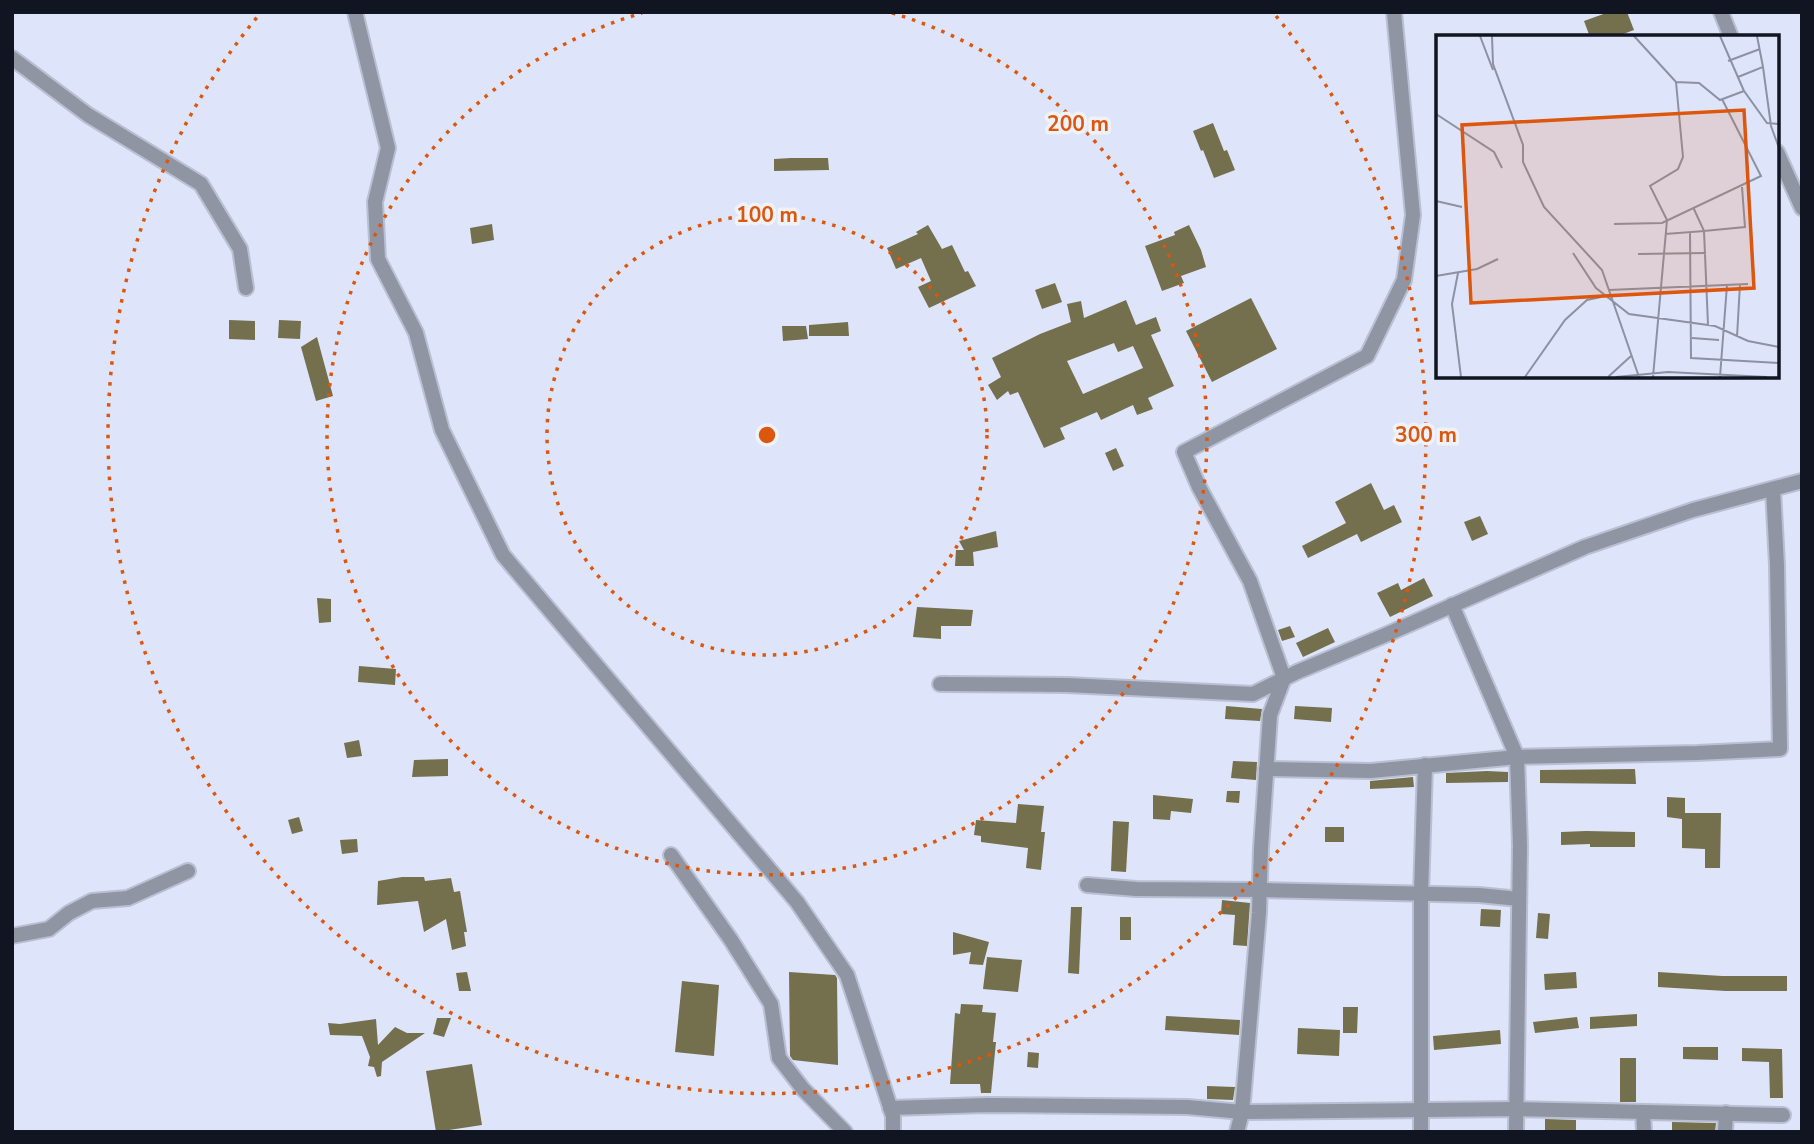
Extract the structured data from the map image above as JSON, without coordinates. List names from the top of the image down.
{
  "rings": ["200 m", "100 m", "300 m"]
}
